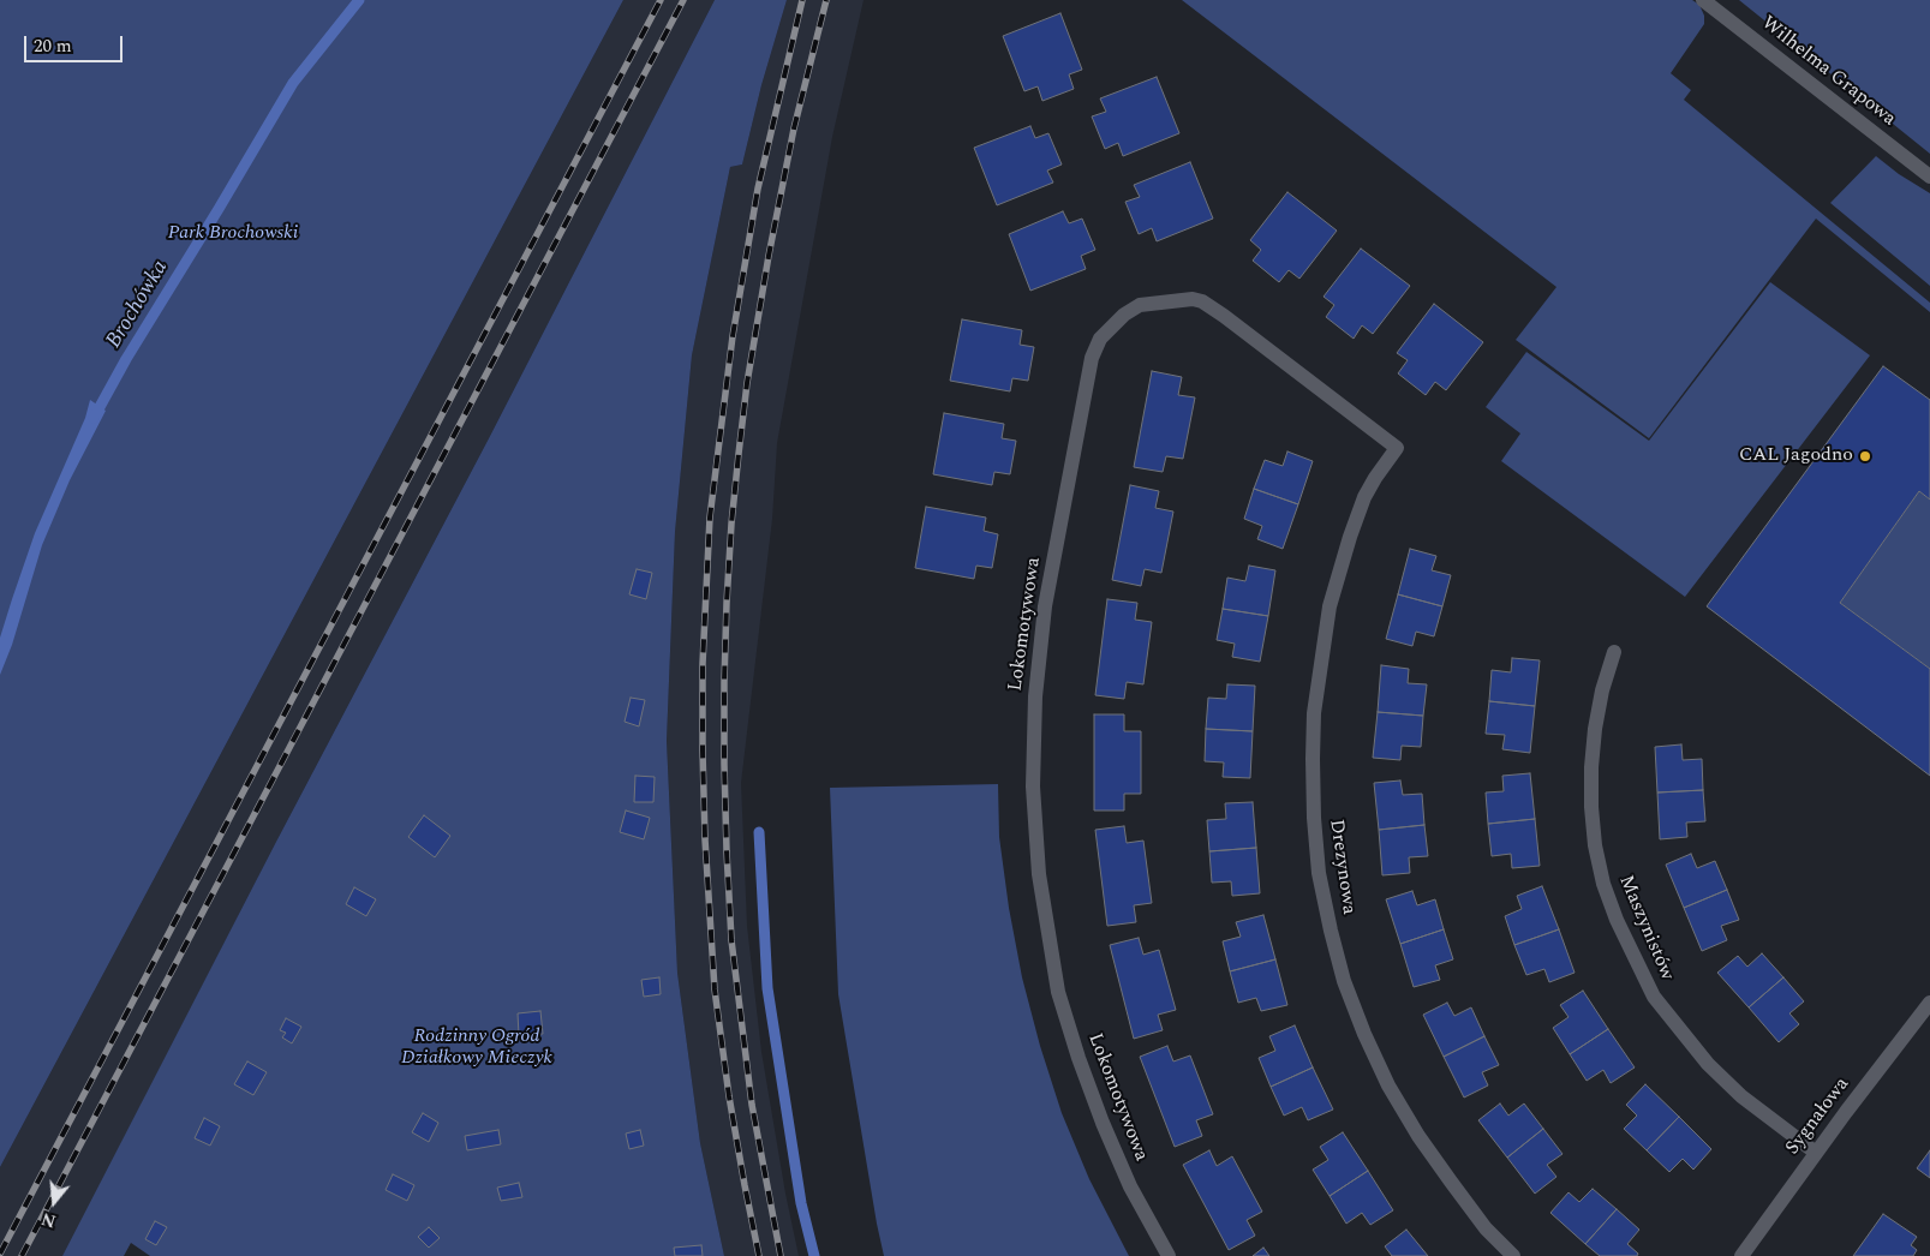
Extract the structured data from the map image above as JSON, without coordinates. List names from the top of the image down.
{
  "streets": {
    "street": [
      "Wilhelma Grapowa",
      "Lokomotywowa",
      "Drezynowa",
      "Maszynistów",
      "Sygnałowa"
    ]
  },
  "crossings": [
    ["Lokomotywowa", "Drezynowa"],
    ["Maszynistów", "Sygnałowa"]
  ],
  "water": ["Brochówka"],
  "parks": ["Park Brochowski", "Rodzinny Ogród Działkowy Mieczyk"],
  "places": ["CAL Jagodno"],
  "scale_bar": "20 m",
  "north": "bottom"
}
